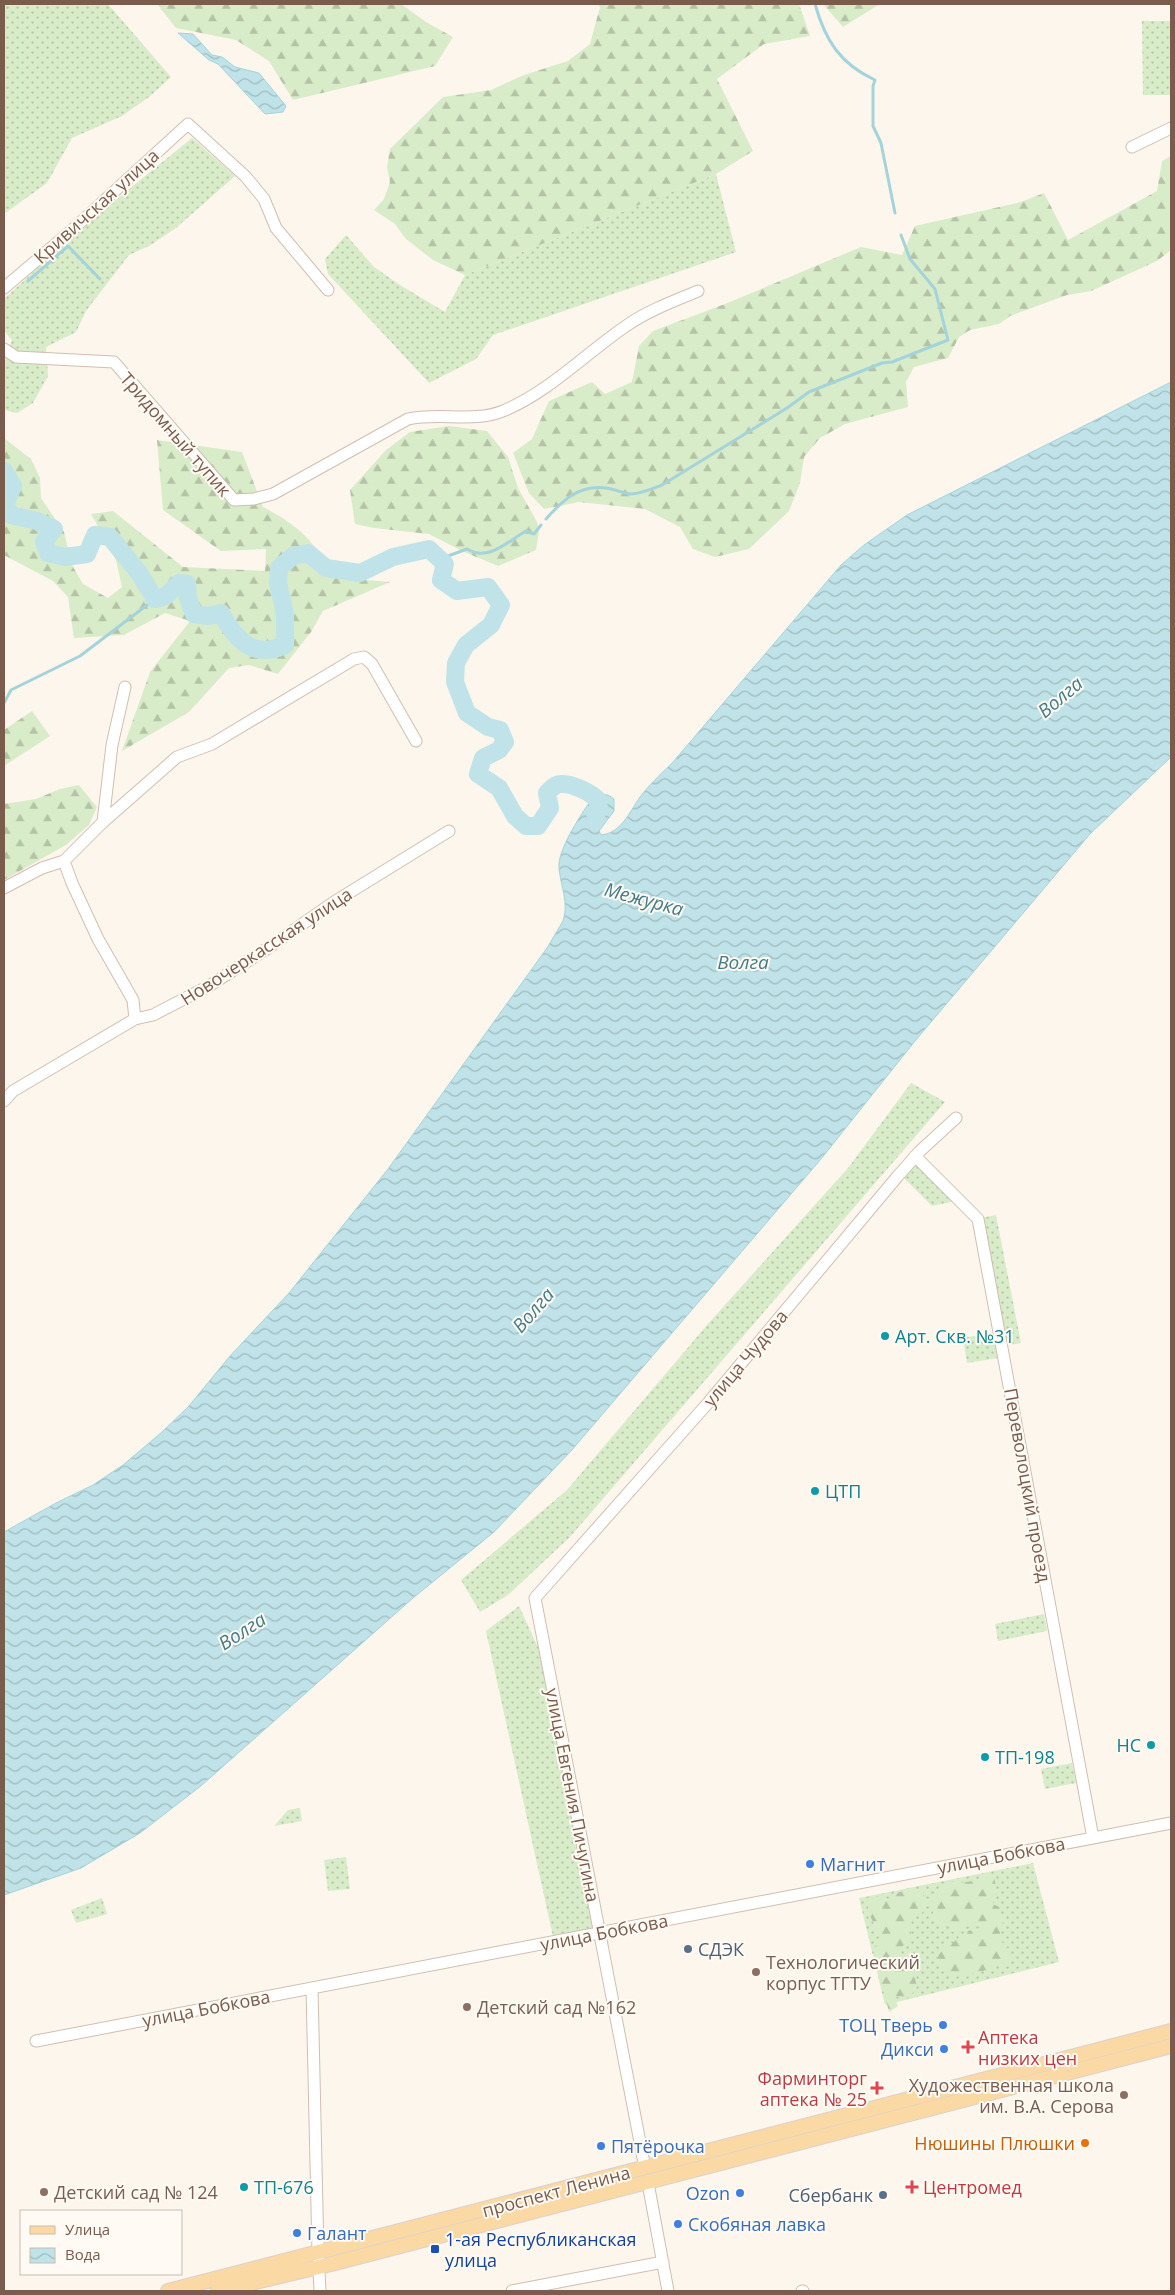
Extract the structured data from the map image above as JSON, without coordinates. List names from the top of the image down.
{
  "streets": {
    "main road": ["проспект Ленина"],
    "street": [
      "Кривичская улица",
      "Тридомный тупик",
      "Новочеркасская улица",
      "улица Чудова",
      "Переволоцкий проезд",
      "улица Евгения Пичугина",
      "улица Бобкова"
    ]
  },
  "crossings": [
    ["улица Чудова", "Переволоцкий проезд"],
    ["улица Чудова", "улица Евгения Пичугина"],
    ["Переволоцкий проезд", "улица Бобкова"],
    ["улица Евгения Пичугина", "улица Бобкова"],
    ["улица Евгения Пичугина", "проспект Ленина"]
  ],
  "water": ["Волга", "Межурка"],
  "places": {
    "other": [
      "Арт. Скв. №31",
      "ЦТП",
      "НС",
      "ТП-198",
      "Магнит",
      "СДЭК",
      "Технологический корпус ТГТУ",
      "Детский сад №162",
      "ТОЦ Тверь",
      "Дикси",
      "Художественная школа им. В.А. Серова",
      "Нюшины Плюшки",
      "Пятёрочка",
      "ТП-676",
      "Детский сад № 124",
      "Ozon",
      "Сбербанк",
      "Скобяная лавка",
      "Галант"
    ],
    "health": ["Аптека низких цен", "Фарминторг аптека № 25", "Центромед"],
    "transit": ["1-ая Республиканская улица"]
  },
  "legend": ["Улица", "Вода"]
}
